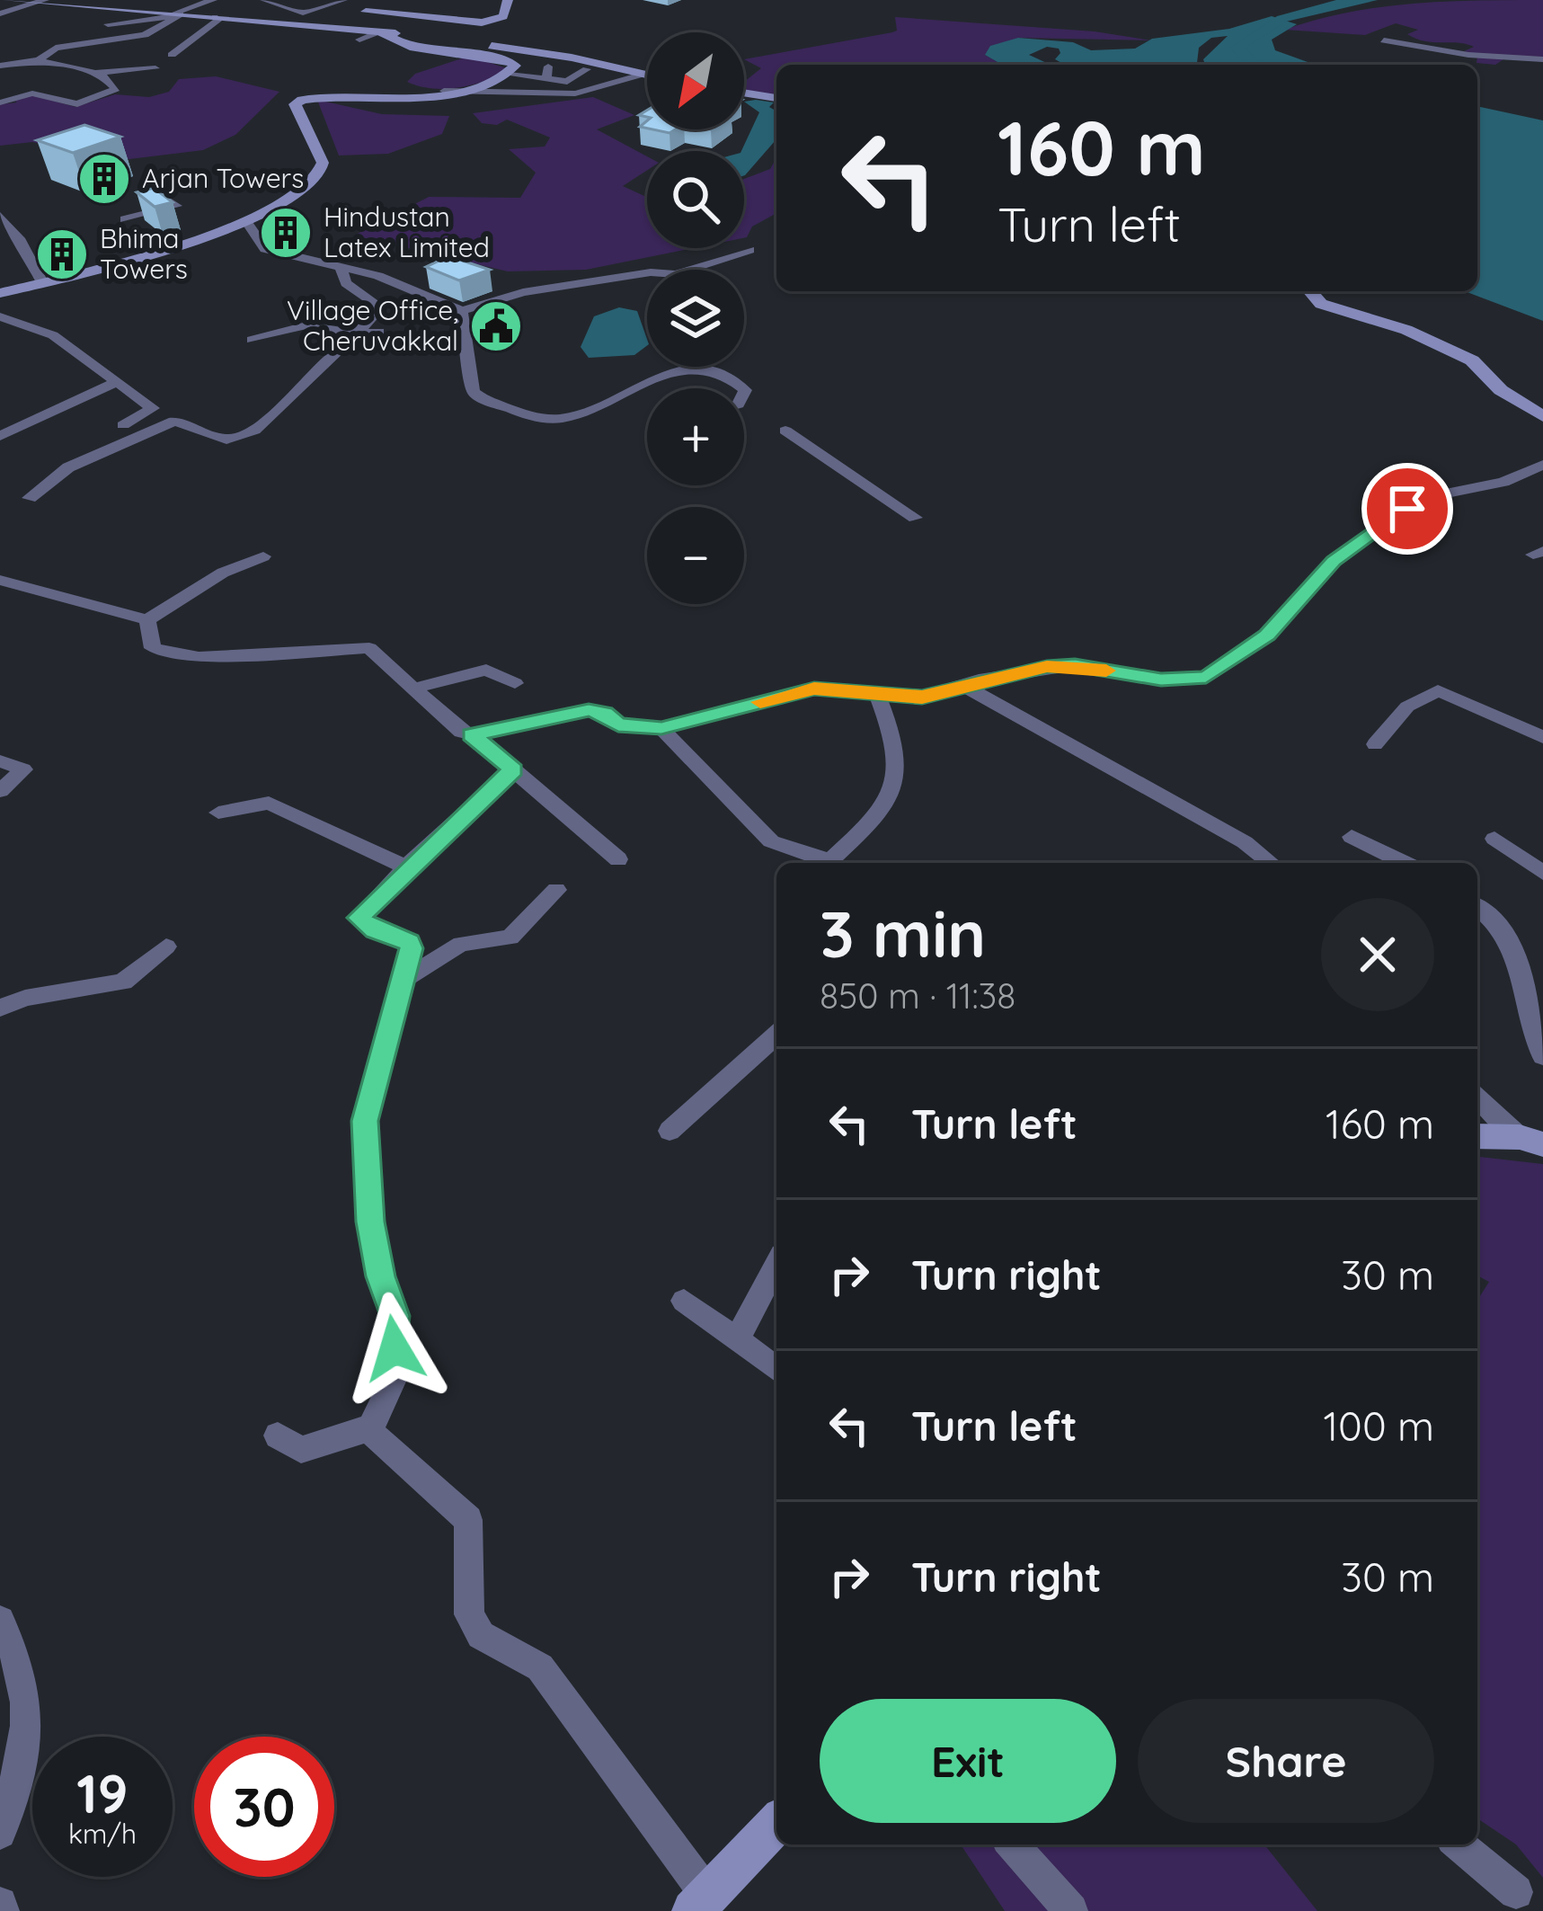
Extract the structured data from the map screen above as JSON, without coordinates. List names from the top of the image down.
{
  "places": {
    "building": ["Arjan Towers", "Hindustan Latex Limited", "Bhima Towers"],
    "public building": ["Village Office, Cheruvakkal"]
  },
  "north": "bottom left",
  "page": {
    "map_buttons": ["+", "−"],
    "turn": ["160 m", "Turn left"],
    "heading": ["3 min", "850 m · 11:38"],
    "list": [
      {
        "name": "Turn left",
        "value": "160 m"
      },
      {
        "name": "Turn right",
        "value": "30 m"
      },
      {
        "name": "Turn left",
        "value": "100 m"
      },
      {
        "name": "Turn right",
        "value": "30 m"
      }
    ],
    "buttons": ["Exit", "Share"],
    "speed": "19 km/h",
    "limit": "30"
  }
}
